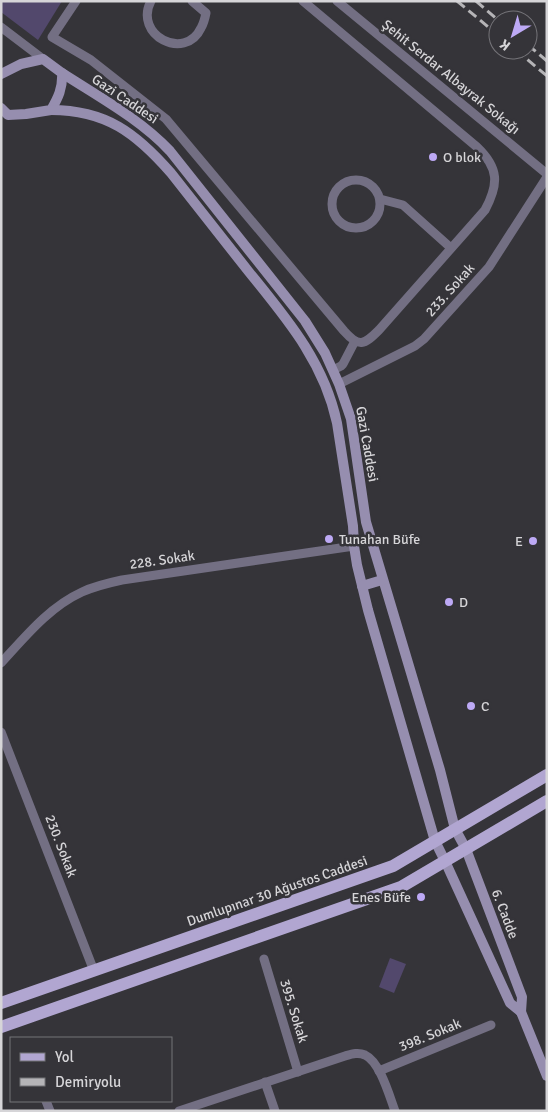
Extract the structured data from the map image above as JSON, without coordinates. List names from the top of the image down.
{
  "streets": {
    "main road": ["Gazi Caddesi", "Dumlupınar 30 Ağustos Caddesi", "6. Cadde"],
    "street": [
      "Şehit Serdar Albayrak Sokağı",
      "233. Sokak",
      "228. Sokak",
      "230. Sokak",
      "395. Sokak",
      "398. Sokak"
    ]
  },
  "crossings": [
    ["Şehit Serdar Albayrak Sokağı", "233. Sokak"],
    ["Gazi Caddesi", "233. Sokak"],
    ["Gazi Caddesi", "228. Sokak"],
    ["Gazi Caddesi", "Dumlupınar 30 Ağustos Caddesi"],
    ["Gazi Caddesi", "6. Cadde"],
    ["230. Sokak", "Dumlupınar 30 Ağustos Caddesi"],
    ["Dumlupınar 30 Ağustos Caddesi", "6. Cadde"]
  ],
  "places": [
    "O blok",
    "Tunahan Büfe",
    "E",
    "D",
    "C",
    "Enes Büfe"
  ],
  "legend": ["Yol", "Demiryolu"],
  "north": "bottom left"
}
